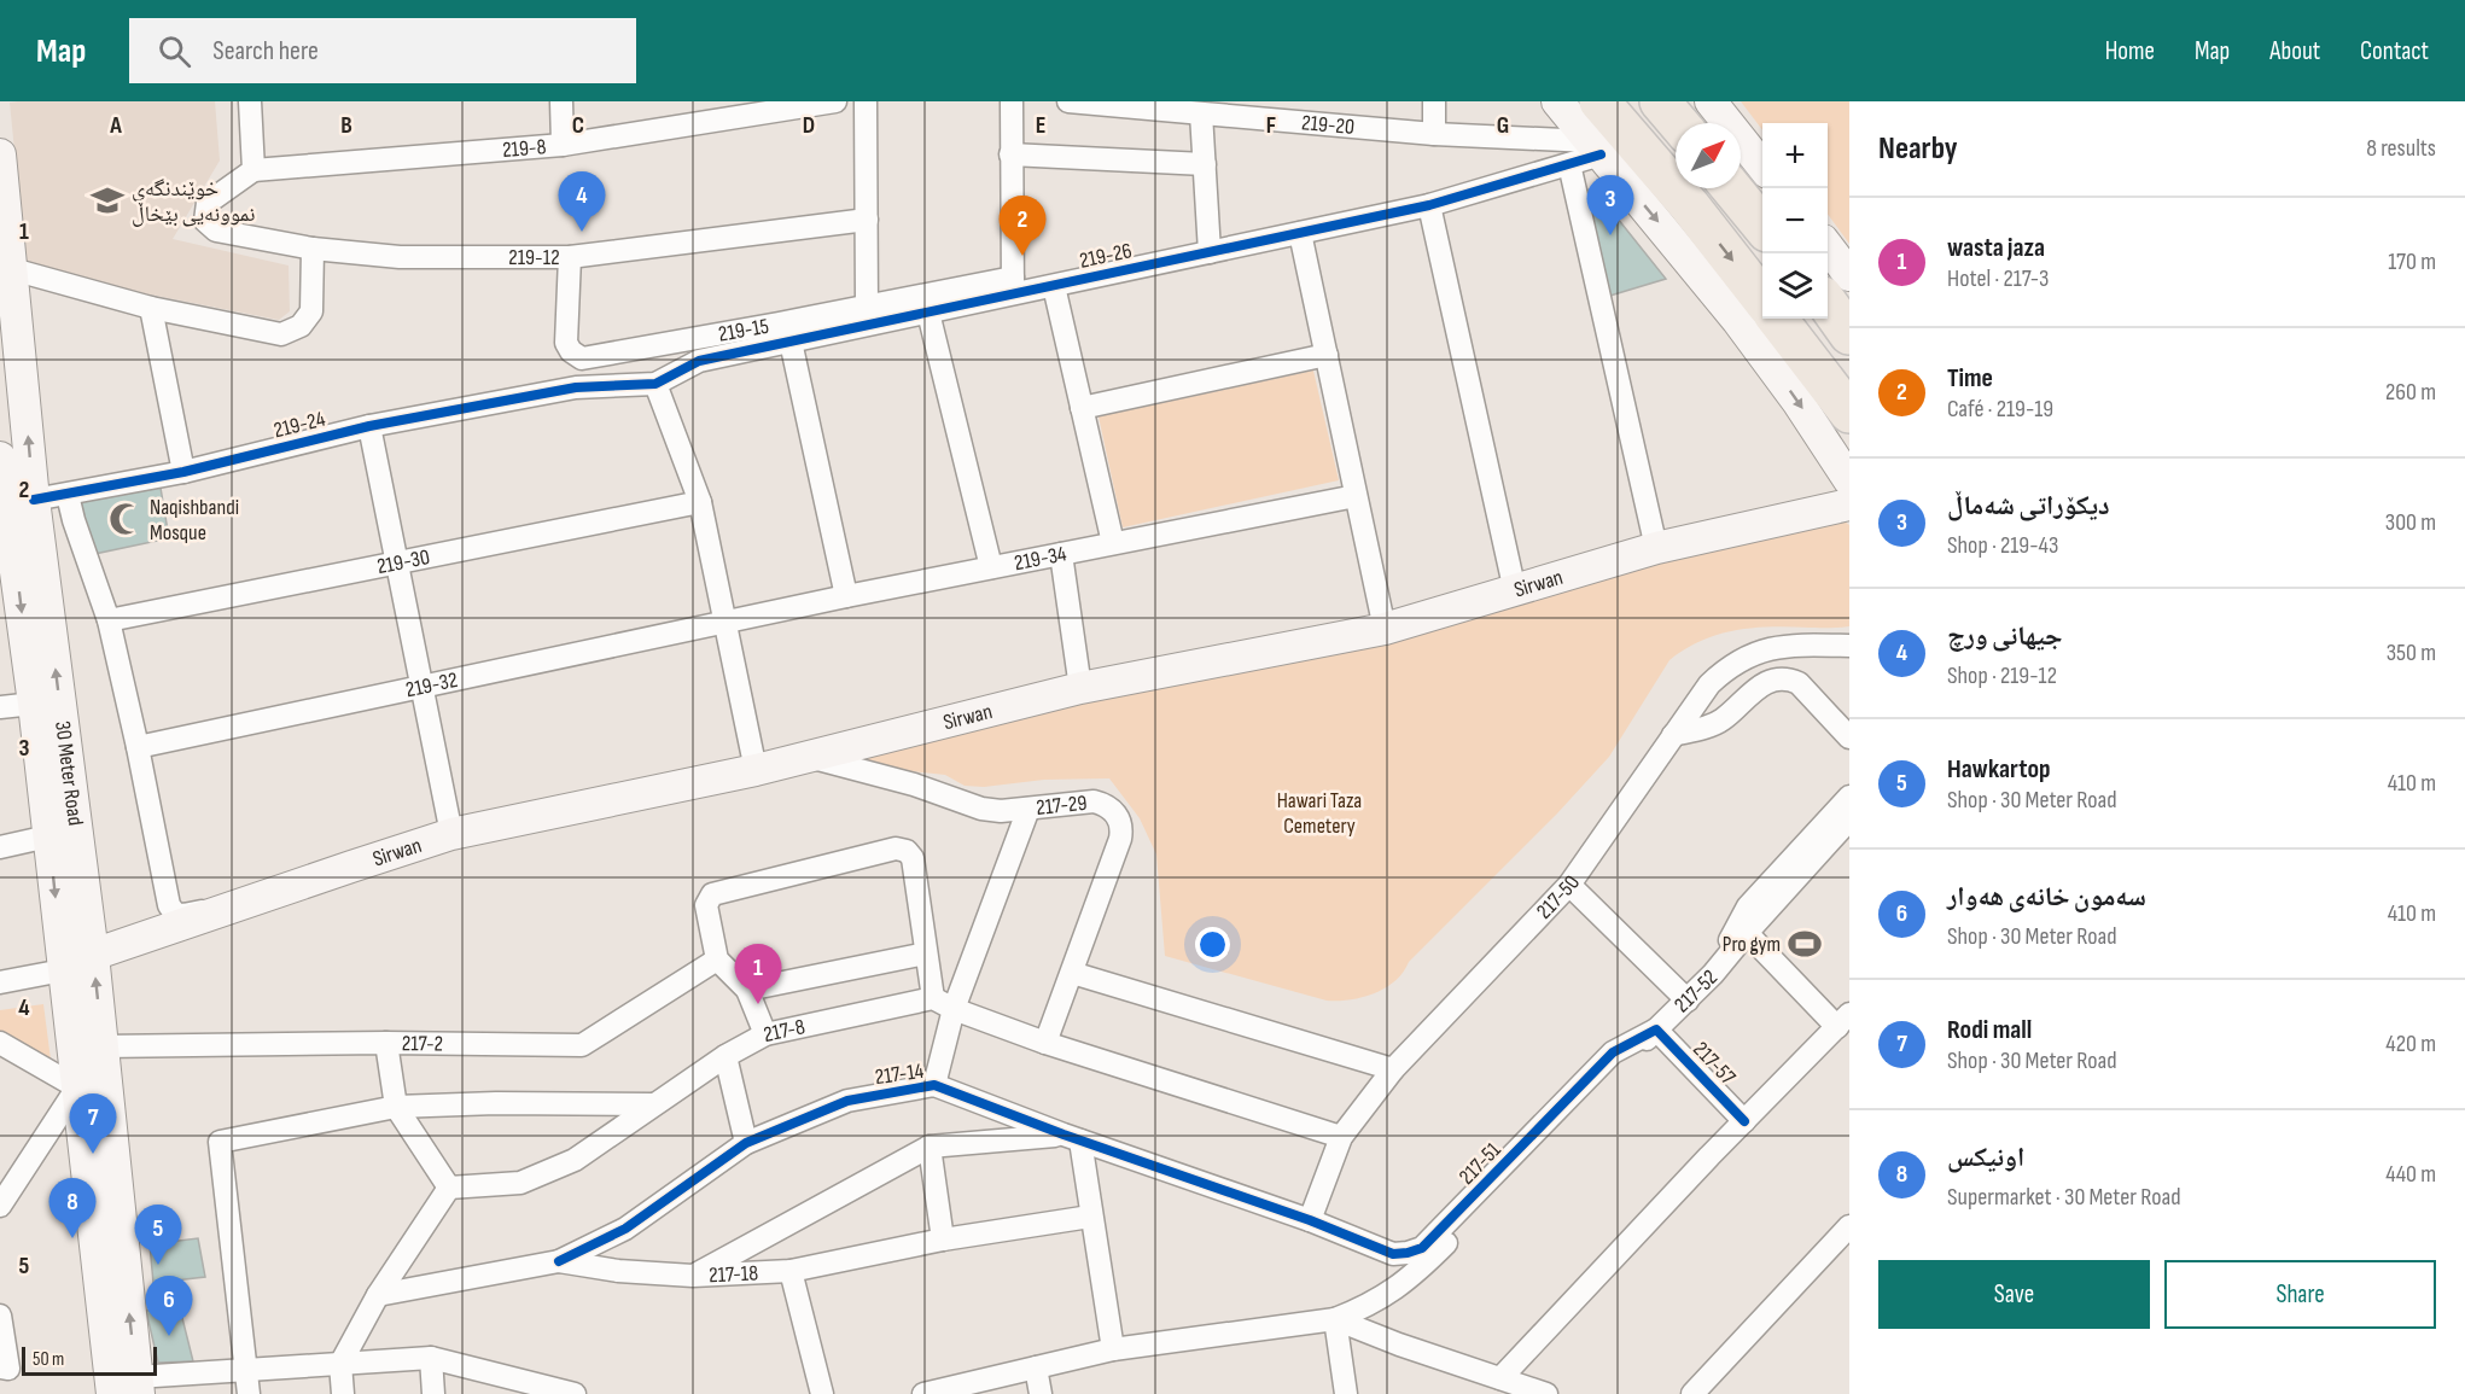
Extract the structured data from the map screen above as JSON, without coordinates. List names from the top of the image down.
{
  "streets": {
    "main road": ["Sirwan", "30 Meter Road"],
    "street": [
      "219-20",
      "219-8",
      "219-26",
      "219-12",
      "219-15",
      "219-24",
      "219-34",
      "219-30",
      "219-32",
      "217-29",
      "217-50",
      "217-52",
      "217-8",
      "217-2",
      "217-57",
      "217-14",
      "217-51",
      "217-18"
    ]
  },
  "crossings": [
    ["219-20", "219-26"],
    ["219-8", "219-12"],
    ["219-26", "219-15"],
    ["219-26", "219-24"],
    ["219-12", "219-15"],
    ["219-24", "30 Meter Road"],
    ["219-34", "219-32"],
    ["Sirwan", "30 Meter Road"],
    ["Sirwan", "217-29"],
    ["30 Meter Road", "217-2"],
    ["217-50", "217-14"],
    ["217-50", "217-51"],
    ["217-52", "217-57"],
    ["217-52", "217-51"],
    ["217-57", "217-51"],
    ["217-14", "217-51"],
    ["217-14", "217-18"]
  ],
  "parks": ["Hawari Taza Cemetery"],
  "places": {
    "school or university": ["خوێندنگەی نموونەیی بێخاڵ"],
    "mosque": ["Naqishbandi Mosque"],
    "sports": ["Pro gym"]
  },
  "scale_bar": "50 m",
  "north": "top right",
  "page": {
    "header": "Map",
    "search": "Search here",
    "nav": [
      "Home",
      "Map",
      "About",
      "Contact"
    ],
    "heading": ["Nearby", "8 results"],
    "map_buttons": ["+", "−"],
    "pins": [
      "4",
      "3",
      "2",
      "1",
      "7",
      "8",
      "5",
      "6"
    ],
    "list": [
      {
        "mark": "1",
        "name": "wasta jaza",
        "note": "Hotel · 217-3",
        "value": "170 m"
      },
      {
        "mark": "2",
        "name": "Time",
        "note": "Café · 219-19",
        "value": "260 m"
      },
      {
        "mark": "3",
        "name": "دیکۆراتی شەماڵ",
        "note": "Shop · 219-43",
        "value": "300 m"
      },
      {
        "mark": "4",
        "name": "جیهانی ورچ",
        "note": "Shop · 219-12",
        "value": "350 m"
      },
      {
        "mark": "5",
        "name": "Hawkartop",
        "note": "Shop · 30 Meter Road",
        "value": "410 m"
      },
      {
        "mark": "6",
        "name": "سەمون خانەی هەوار",
        "note": "Shop · 30 Meter Road",
        "value": "410 m"
      },
      {
        "mark": "7",
        "name": "Rodi mall",
        "note": "Shop · 30 Meter Road",
        "value": "420 m"
      },
      {
        "mark": "8",
        "name": "اونيكس",
        "note": "Supermarket · 30 Meter Road",
        "value": "440 m"
      }
    ],
    "buttons": ["Save", "Share"],
    "scale": "50 m"
  },
  "grid": {
    "columns": [
      "A",
      "B",
      "C",
      "D",
      "E",
      "F",
      "G"
    ],
    "rows": [
      "1",
      "2",
      "3",
      "4",
      "5"
    ]
  }
}
